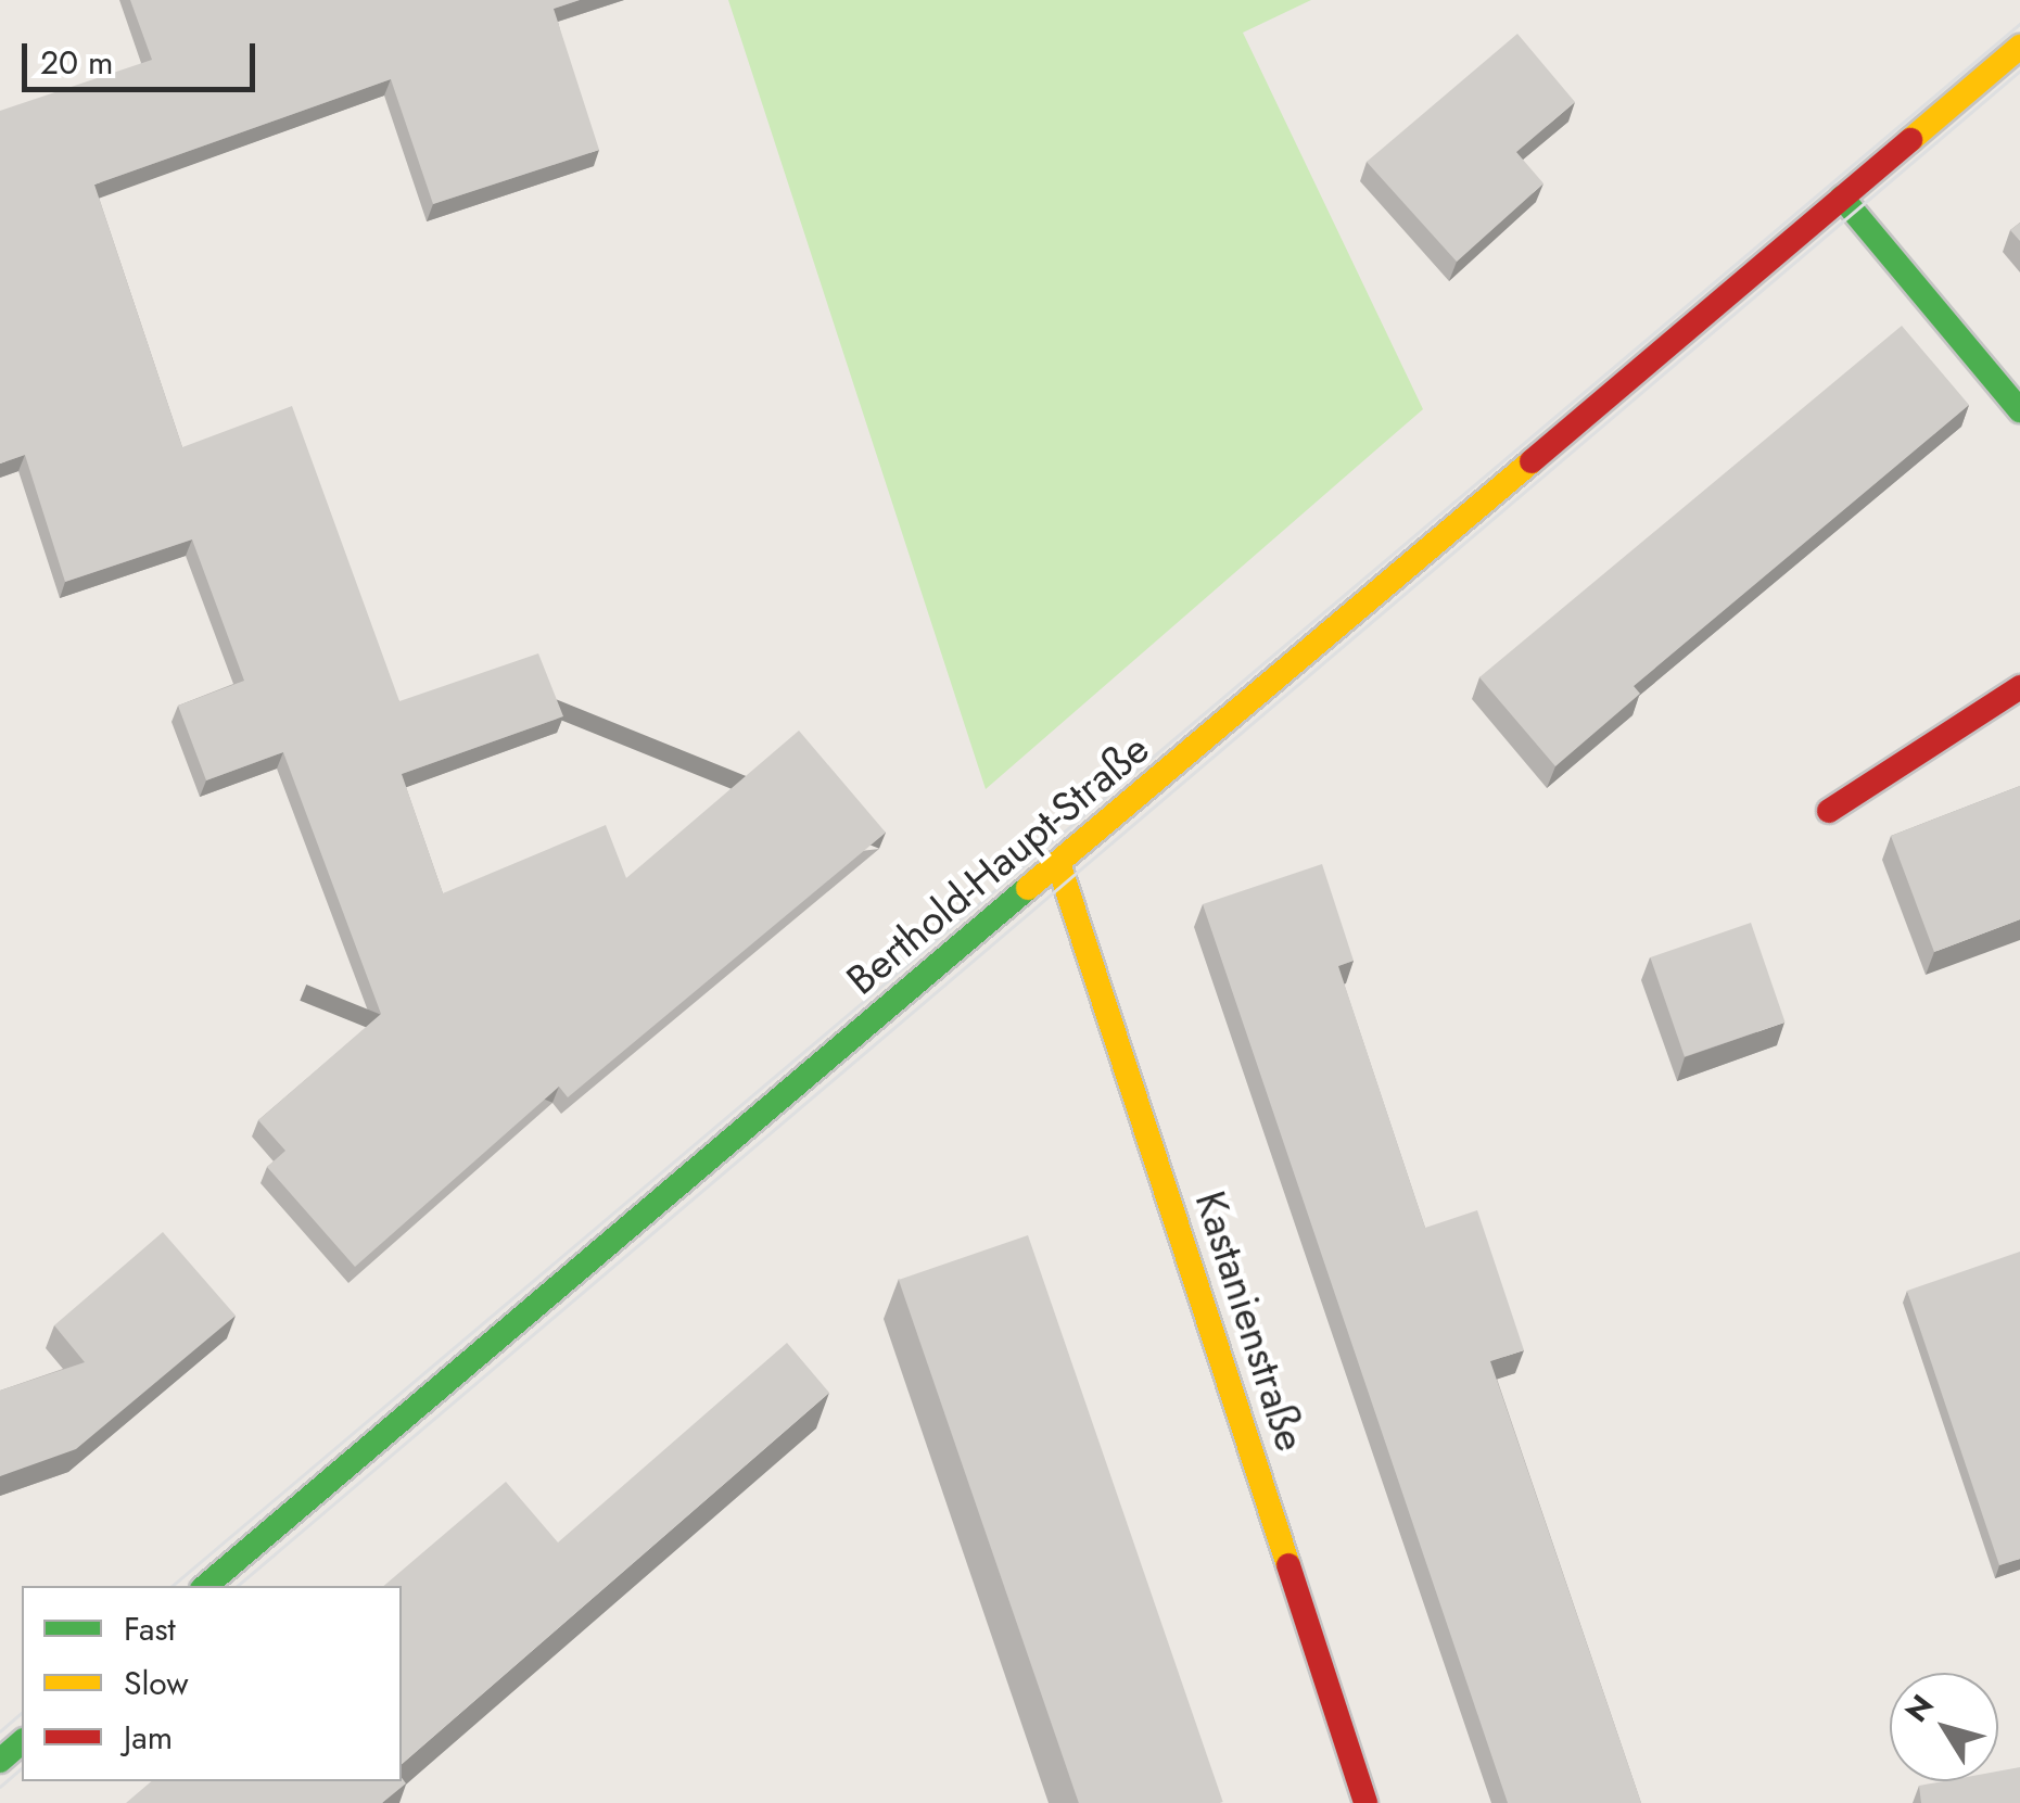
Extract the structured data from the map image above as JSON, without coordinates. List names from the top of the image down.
{
  "streets": {
    "street": ["Berthold-Haupt-Straße", "Kastanienstraße"]
  },
  "crossings": [
    ["Berthold-Haupt-Straße", "Kastanienstraße"]
  ],
  "legend": ["Fast", "Slow", "Jam"],
  "scale_bar": "20 m",
  "north": "top left"
}
